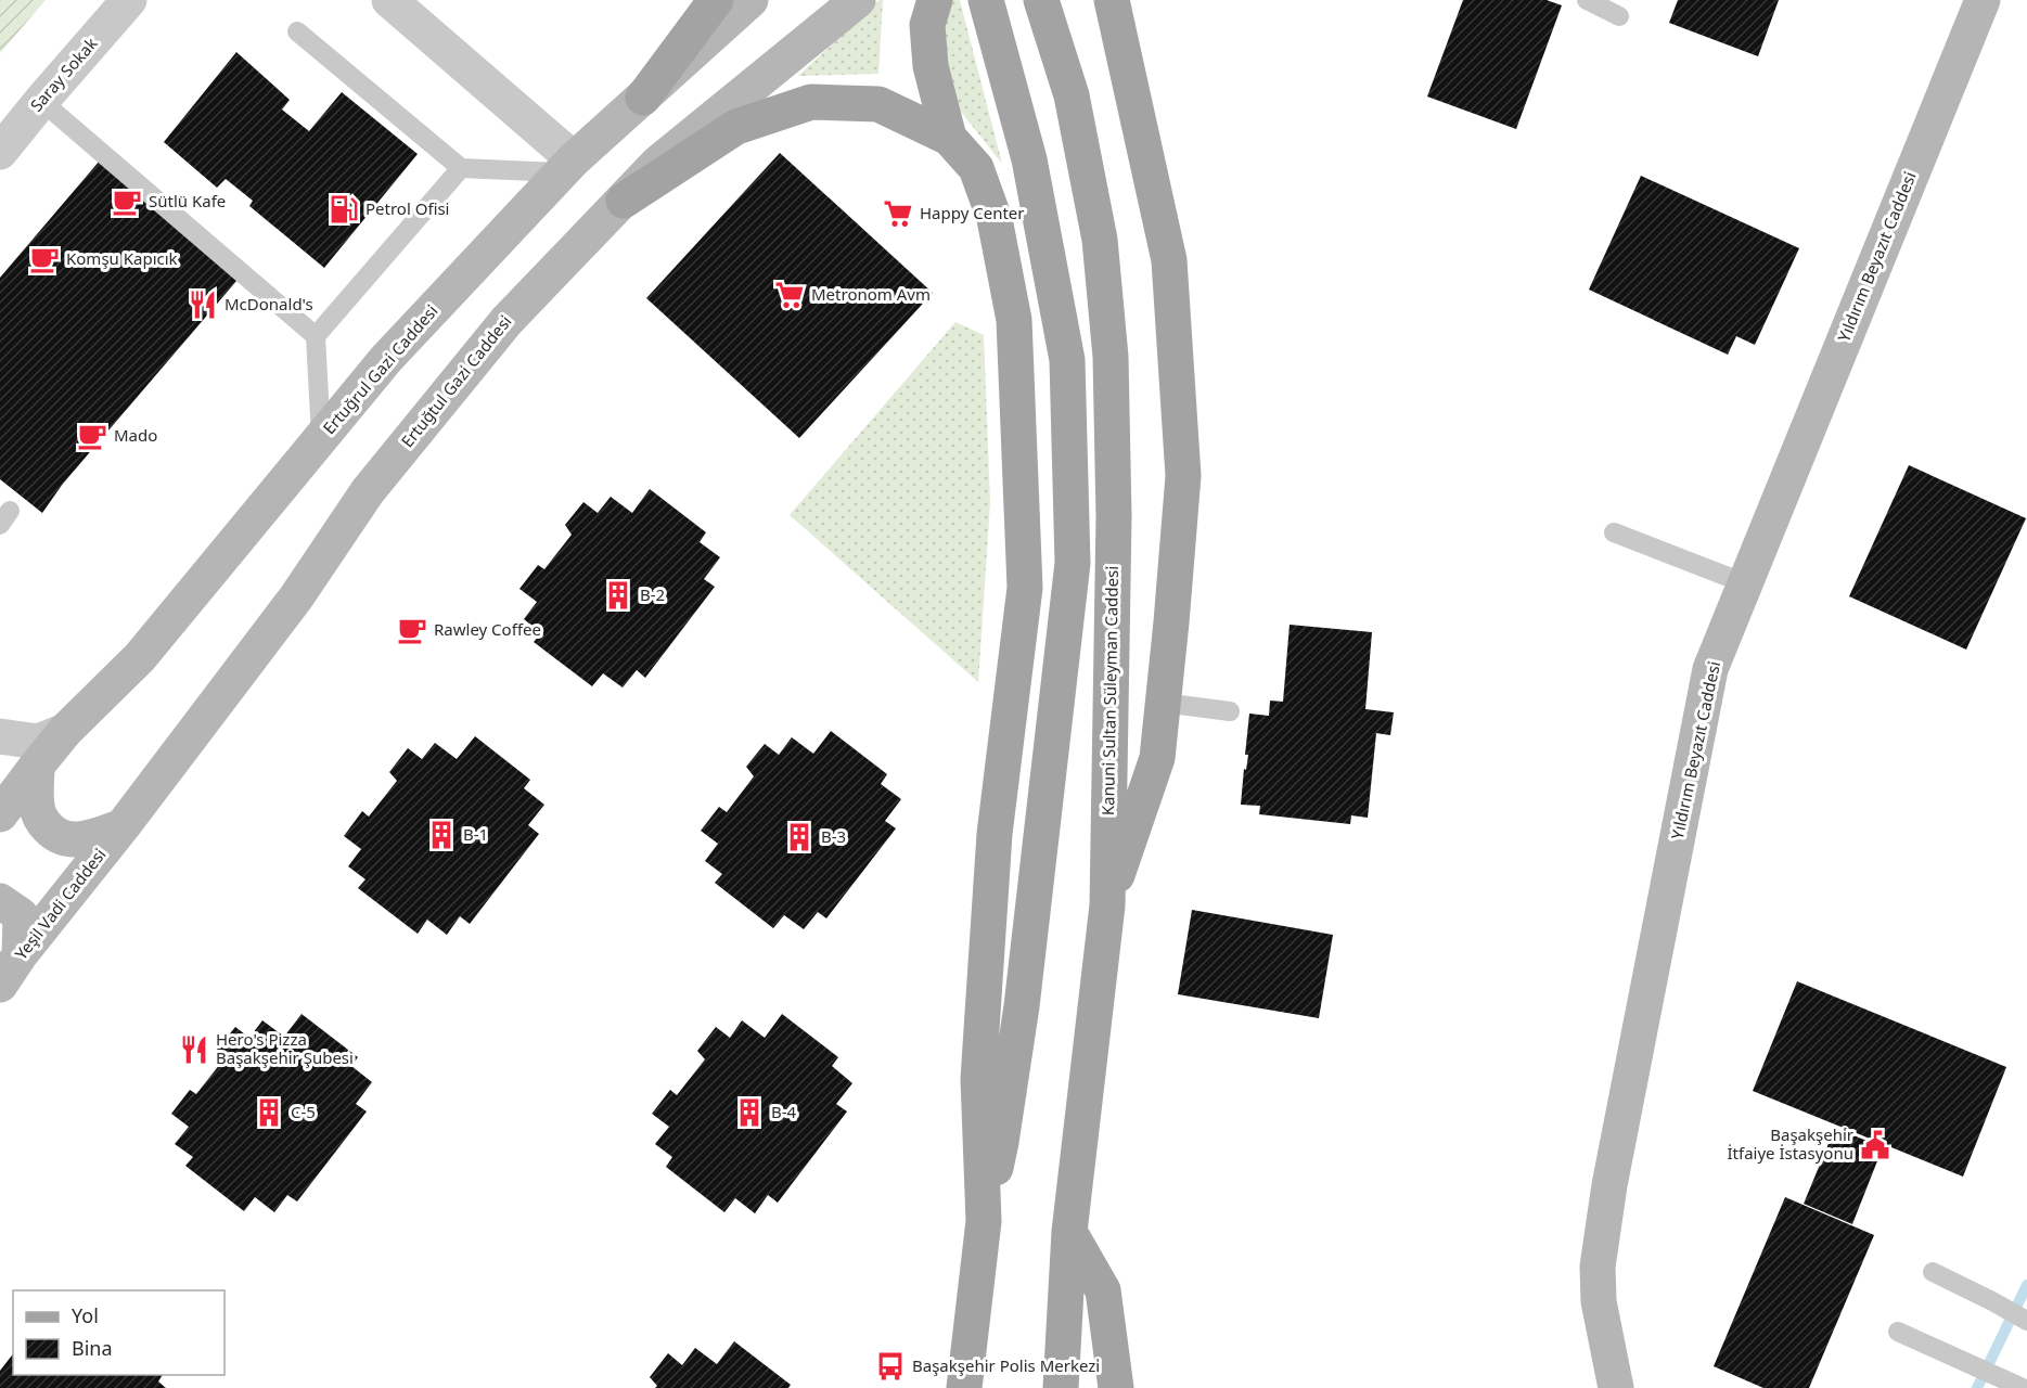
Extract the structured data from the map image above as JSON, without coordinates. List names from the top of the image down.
{
  "streets": {
    "main road": [
      "Yıldırım Beyazıt Caddesi",
      "Ertuğrul Gazi Caddesi",
      "Ertuğtul Gazi Caddesi",
      "Kanuni Sultan Süleyman Caddesi",
      "Yeşil Vadi Caddesi"
    ],
    "street": ["Saray Sokak"]
  },
  "crossings": [
    ["Ertuğtul Gazi Caddesi", "Yeşil Vadi Caddesi"]
  ],
  "places": {
    "cafe": [
      "Sütlü Kafe",
      "Komşu Kapıcık",
      "Mado",
      "Rawley Coffee"
    ],
    "fuel station": ["Petrol Ofisi"],
    "supermarket": ["Happy Center", "Metronom Avm"],
    "restaurant": ["McDonald's", "Hero's Pizza Başakşehir Şubesi"],
    "building": [
      "B-2",
      "B-1",
      "B-3",
      "C-5",
      "B-4"
    ],
    "public building": ["Başakşehir İtfaiye İstasyonu"],
    "bus stop": ["Başakşehir Polis Merkezi"]
  },
  "legend": ["Yol", "Bina"]
}
